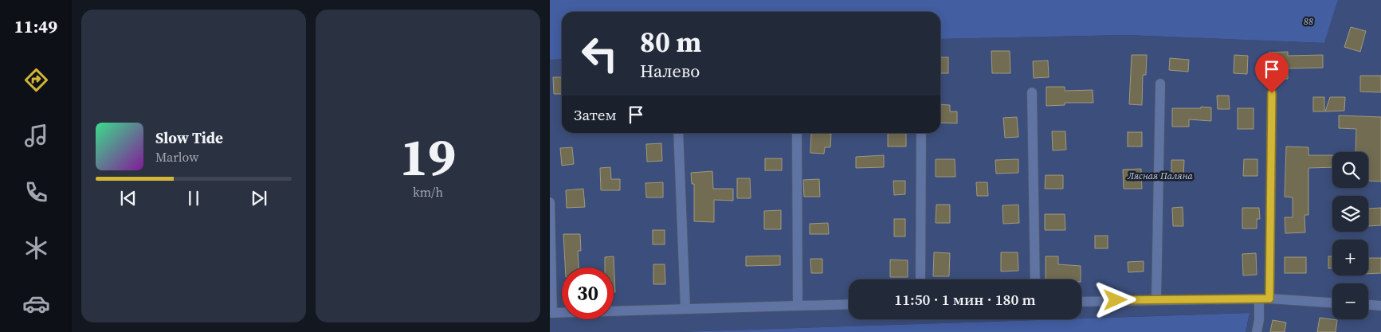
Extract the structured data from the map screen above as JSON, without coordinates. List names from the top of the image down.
{
  "parks": ["88", "Лясная Паляна"],
  "page": {
    "tabs": "11:49",
    "tile": ["19", "km/h"],
    "turn": ["80 m", "Налево"],
    "then": "Затем",
    "song": ["Slow Tide", "Marlow"],
    "map_buttons": ["+", "−"],
    "limit": "30",
    "trip": "11:50 · 1 мин · 180 m"
  }
}
